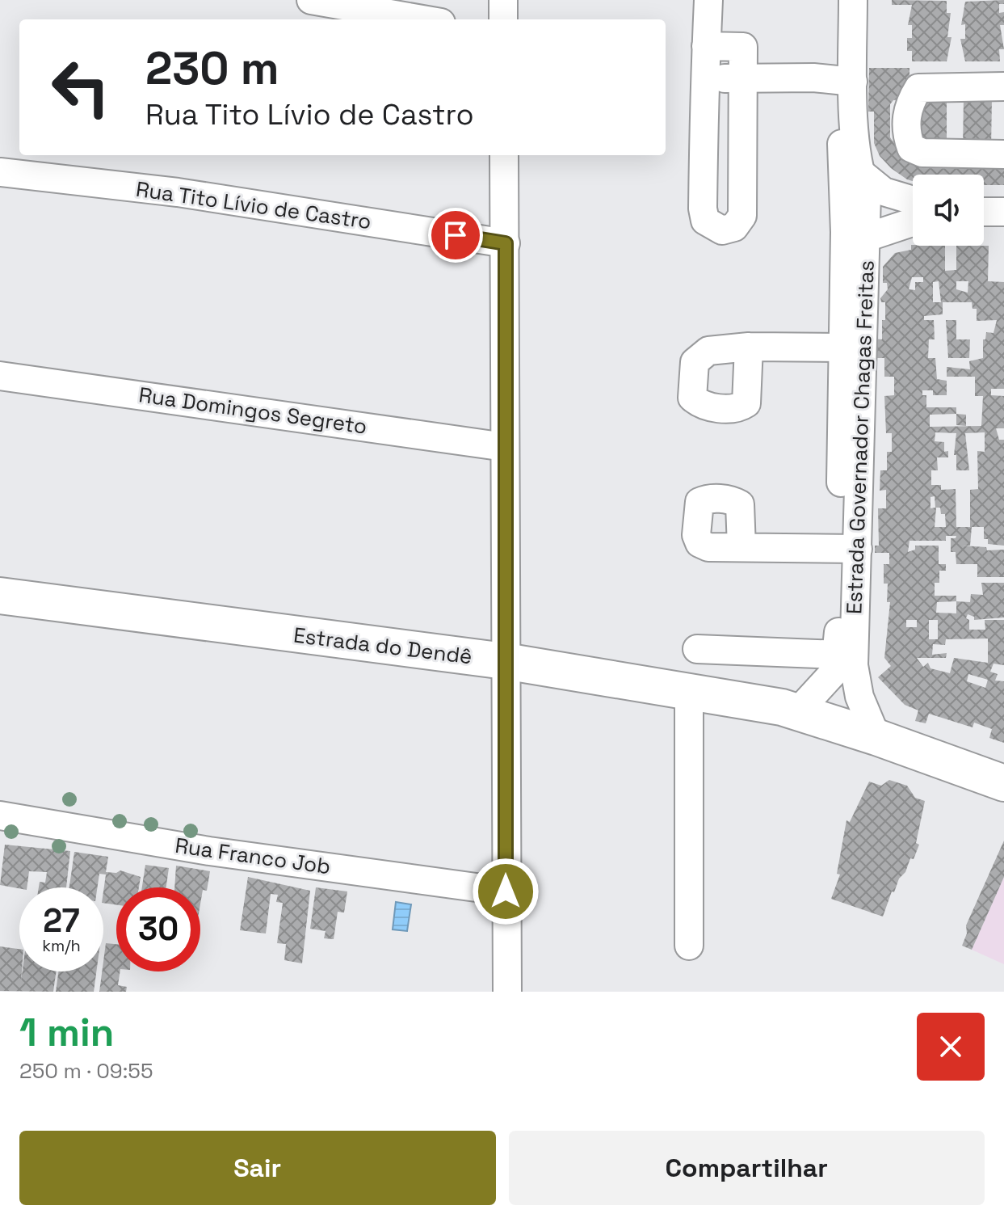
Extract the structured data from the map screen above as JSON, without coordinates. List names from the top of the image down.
{
  "streets": {
    "main road": ["Estrada do Dendê"],
    "street": [
      "Rua Tito Lívio de Castro",
      "Rua Domingos Segreto",
      "Estrada Governador Chagas Freitas",
      "Rua Franco Job"
    ]
  },
  "crossings": [
    ["Estrada Governador Chagas Freitas", "Estrada do Dendê"]
  ],
  "page": {
    "turn": ["230 m", "Rua Tito Lívio de Castro"],
    "speed": "27 km/h",
    "limit": "30",
    "heading": ["1 min", "250 m · 09:55"],
    "buttons": ["Sair", "Compartilhar"]
  }
}
